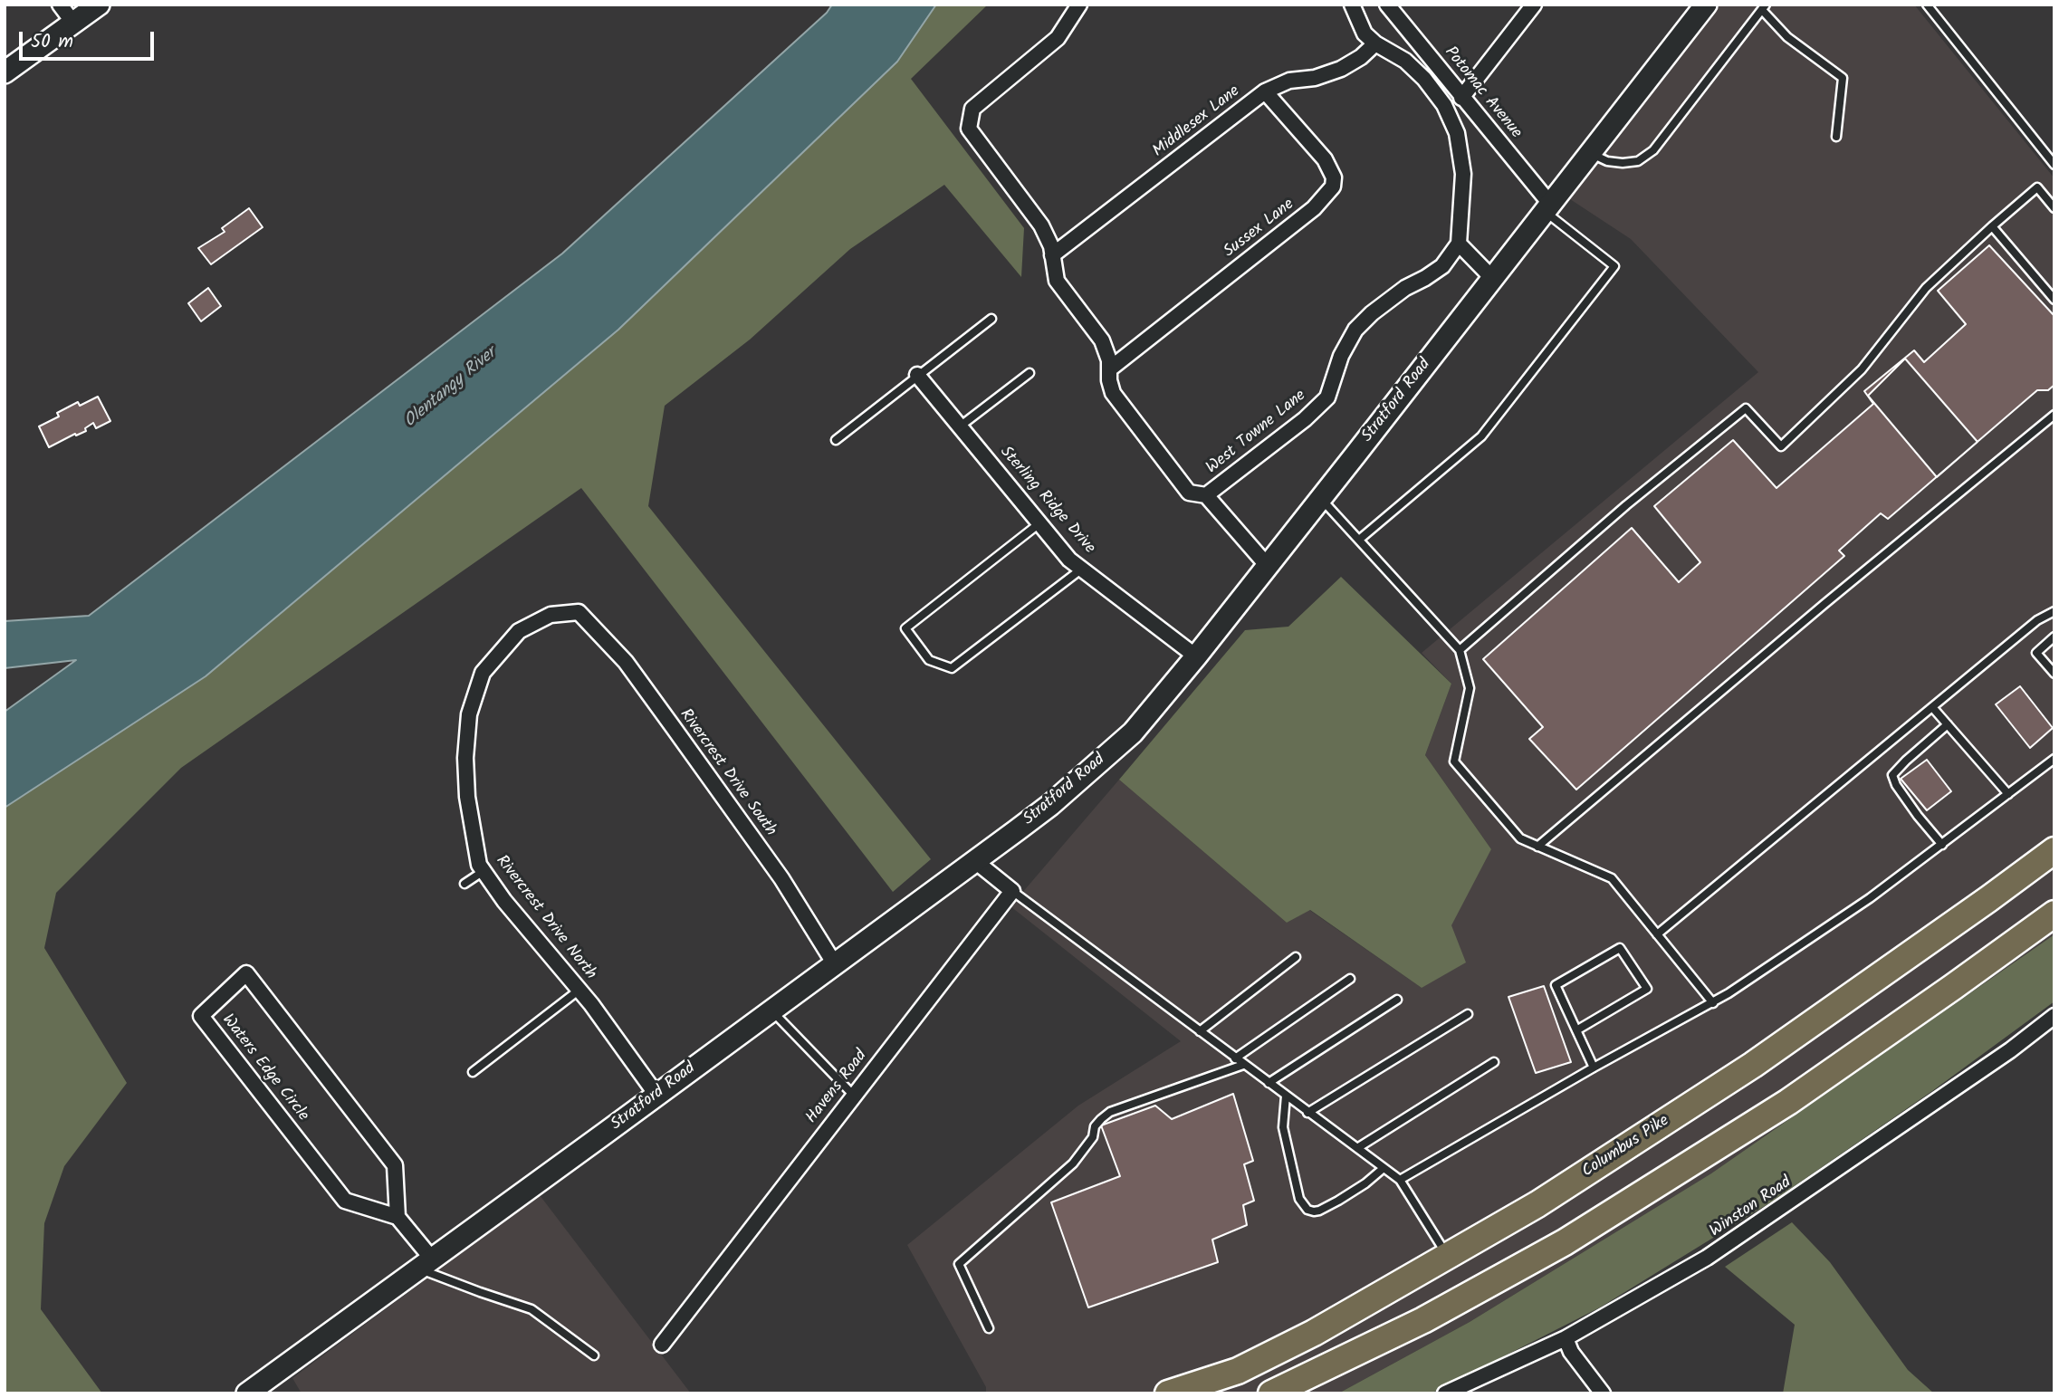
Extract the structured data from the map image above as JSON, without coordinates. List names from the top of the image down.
{
  "streets": {
    "highway": ["Columbus Pike"],
    "street": [
      "Potomac Avenue",
      "Middlesex Lane",
      "Sussex Lane",
      "Stratford Road",
      "West Towne Lane",
      "Sterling Ridge Drive",
      "Rivercrest Drive South",
      "Rivercrest Drive North",
      "Waters Edge Circle",
      "Havens Road",
      "Winston Road"
    ]
  },
  "crossings": [
    ["Potomac Avenue", "Stratford Road"],
    ["Middlesex Lane", "Sussex Lane"],
    ["Middlesex Lane", "West Towne Lane"],
    ["Sussex Lane", "West Towne Lane"],
    ["Stratford Road", "West Towne Lane"],
    ["Stratford Road", "Sterling Ridge Drive"],
    ["Stratford Road", "Rivercrest Drive South"],
    ["Stratford Road", "Rivercrest Drive North"],
    ["Rivercrest Drive South", "Rivercrest Drive North"]
  ],
  "water": ["Olentangy River"],
  "scale_bar": "50 m"
}
